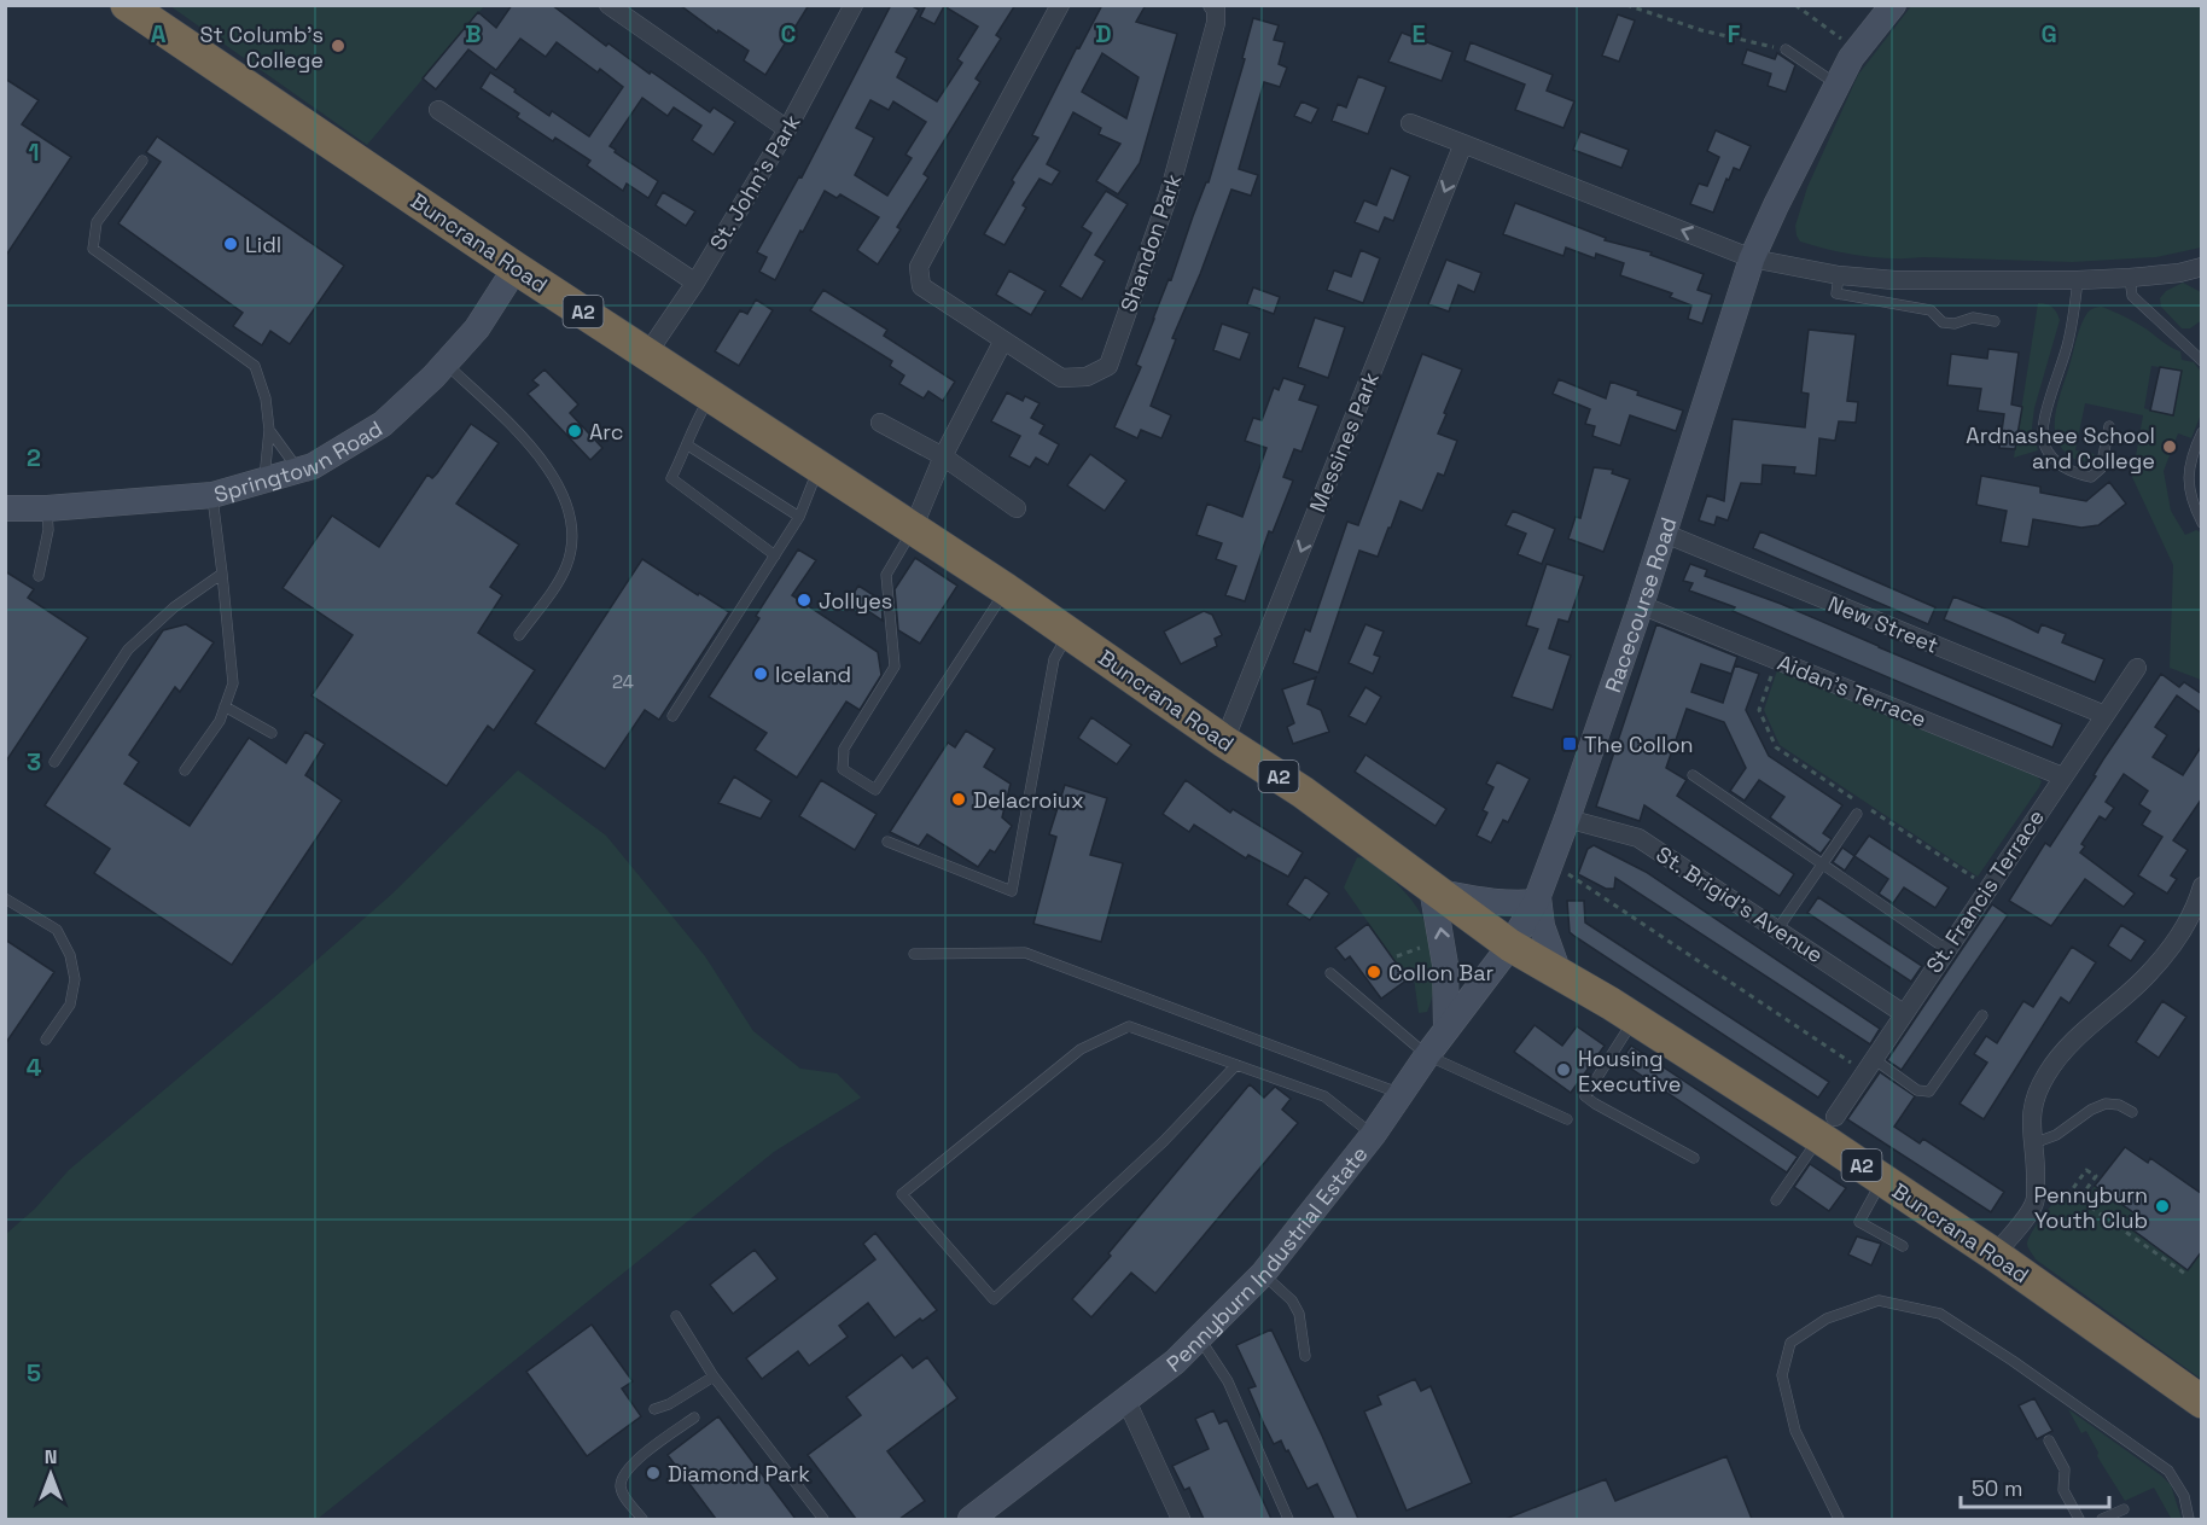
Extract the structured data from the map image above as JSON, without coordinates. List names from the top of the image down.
{
  "streets": {
    "highway": ["Buncrana Road", "A2"],
    "street": [
      "St. John's Park",
      "Shandon Park",
      "Messines Park",
      "Springtown Road",
      "Racecourse Road",
      "New Street",
      "Aidan's Terrace",
      "St. Francis Terrace",
      "St. Brigid's Avenue",
      "Pennyburn Industrial Estate"
    ]
  },
  "crossings": [
    ["St. John's Park", "Buncrana Road"],
    ["Buncrana Road", "Messines Park"],
    ["Buncrana Road", "Springtown Road"],
    ["Buncrana Road", "Racecourse Road"],
    ["Buncrana Road", "St. Francis Terrace"],
    ["Buncrana Road", "Pennyburn Industrial Estate"],
    ["Racecourse Road", "New Street"],
    ["Racecourse Road", "Aidan's Terrace"],
    ["Racecourse Road", "St. Brigid's Avenue"],
    ["Racecourse Road", "Pennyburn Industrial Estate"],
    ["New Street", "St. Francis Terrace"],
    ["Aidan's Terrace", "St. Francis Terrace"],
    ["St. Francis Terrace", "St. Brigid's Avenue"]
  ],
  "one_way": ["Messines Park"],
  "places": {
    "other": [
      "St Columb's College",
      "Lidl",
      "Arc",
      "Ardnashee School and College",
      "Jollyes",
      "Iceland",
      "Delacroiux",
      "Collon Bar",
      "Housing Executive",
      "Pennyburn Youth Club",
      "Diamond Park"
    ],
    "transit": ["The Collon"]
  },
  "house_numbers": ["24"],
  "scale_bar": "50 m",
  "north": "top",
  "grid": {
    "columns": [
      "A",
      "B",
      "C",
      "D",
      "E",
      "F",
      "G"
    ],
    "rows": [
      "1",
      "2",
      "3",
      "4",
      "5"
    ]
  }
}
